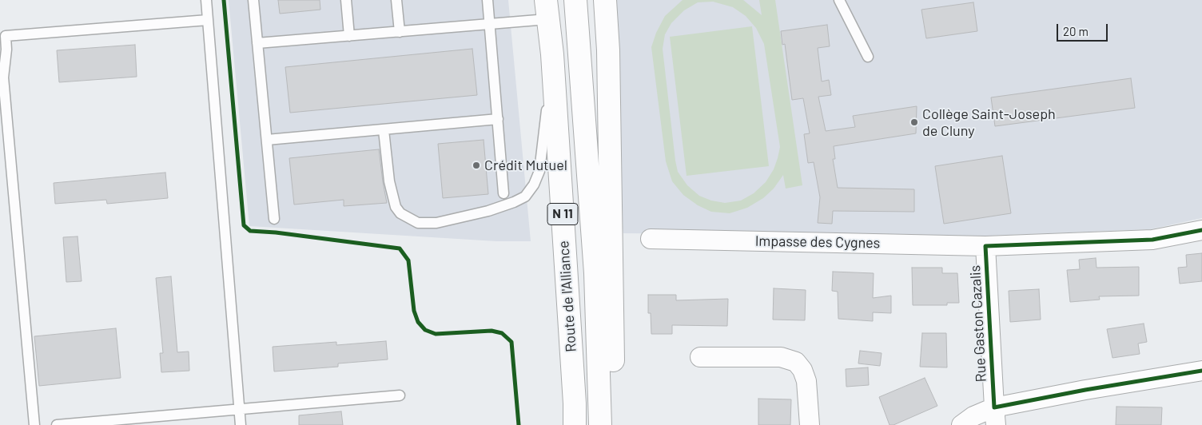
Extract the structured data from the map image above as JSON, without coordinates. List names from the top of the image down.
{
  "streets": {
    "highway": ["N 11", "Route de l'Alliance"],
    "street": ["Impasse des Cygnes", "Rue Gaston Cazalis"]
  },
  "crossings": [
    ["Impasse des Cygnes", "Rue Gaston Cazalis"]
  ],
  "places": ["Collège Saint-Joseph de Cluny", "Crédit Mutuel"],
  "scale_bar": "20 m"
}
